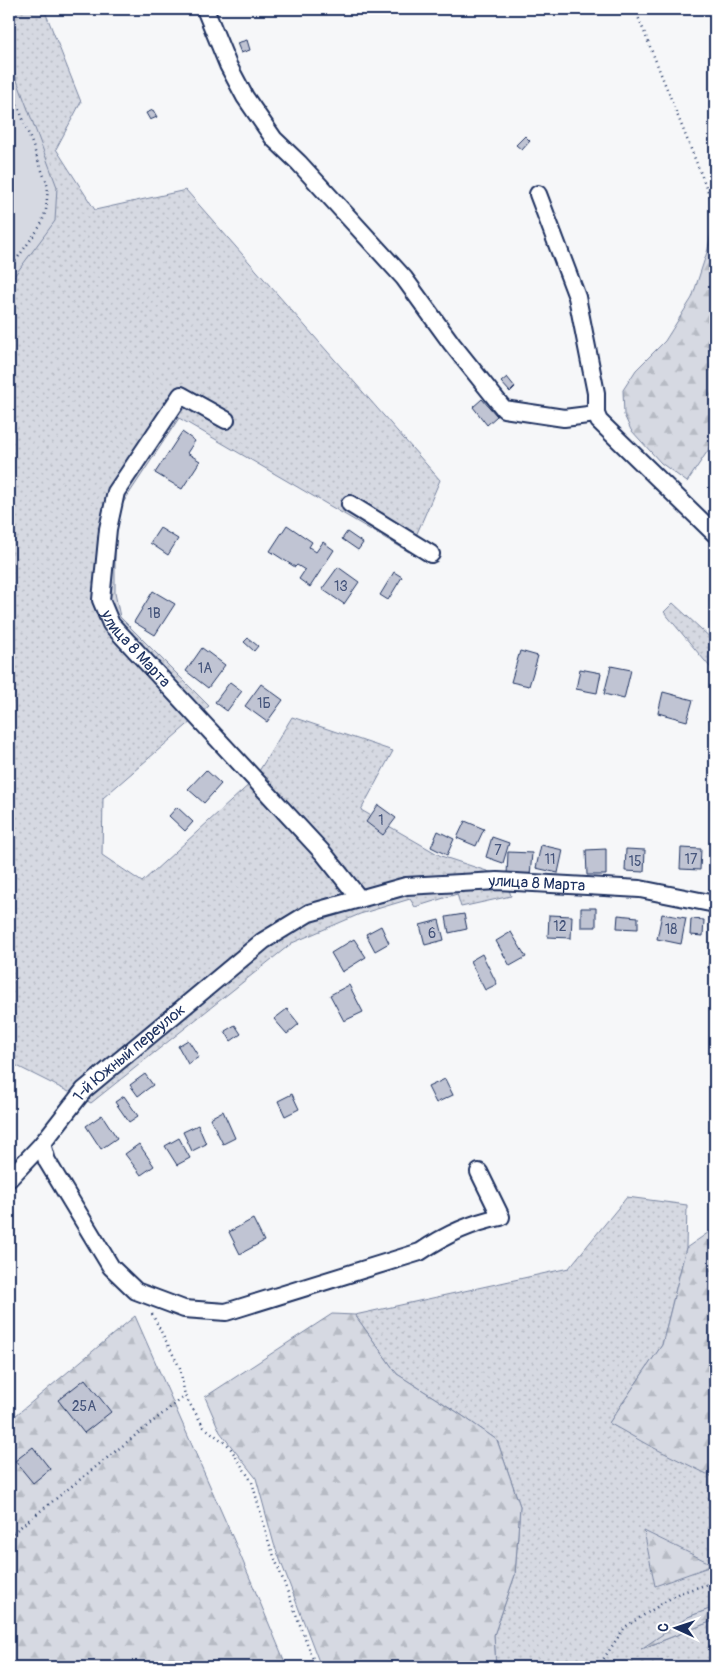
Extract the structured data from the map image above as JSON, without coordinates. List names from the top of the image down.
{
  "streets": {
    "street": ["улица 8 Марта", "1-й Южный переулок"]
  },
  "crossings": [
    ["улица 8 Марта", "1-й Южный переулок"]
  ],
  "house_numbers": [
    "1З",
    "1В",
    "1А",
    "1Б",
    "1",
    "7",
    "11",
    "17",
    "15",
    "12",
    "18",
    "6",
    "25А"
  ],
  "north": "left"
}
